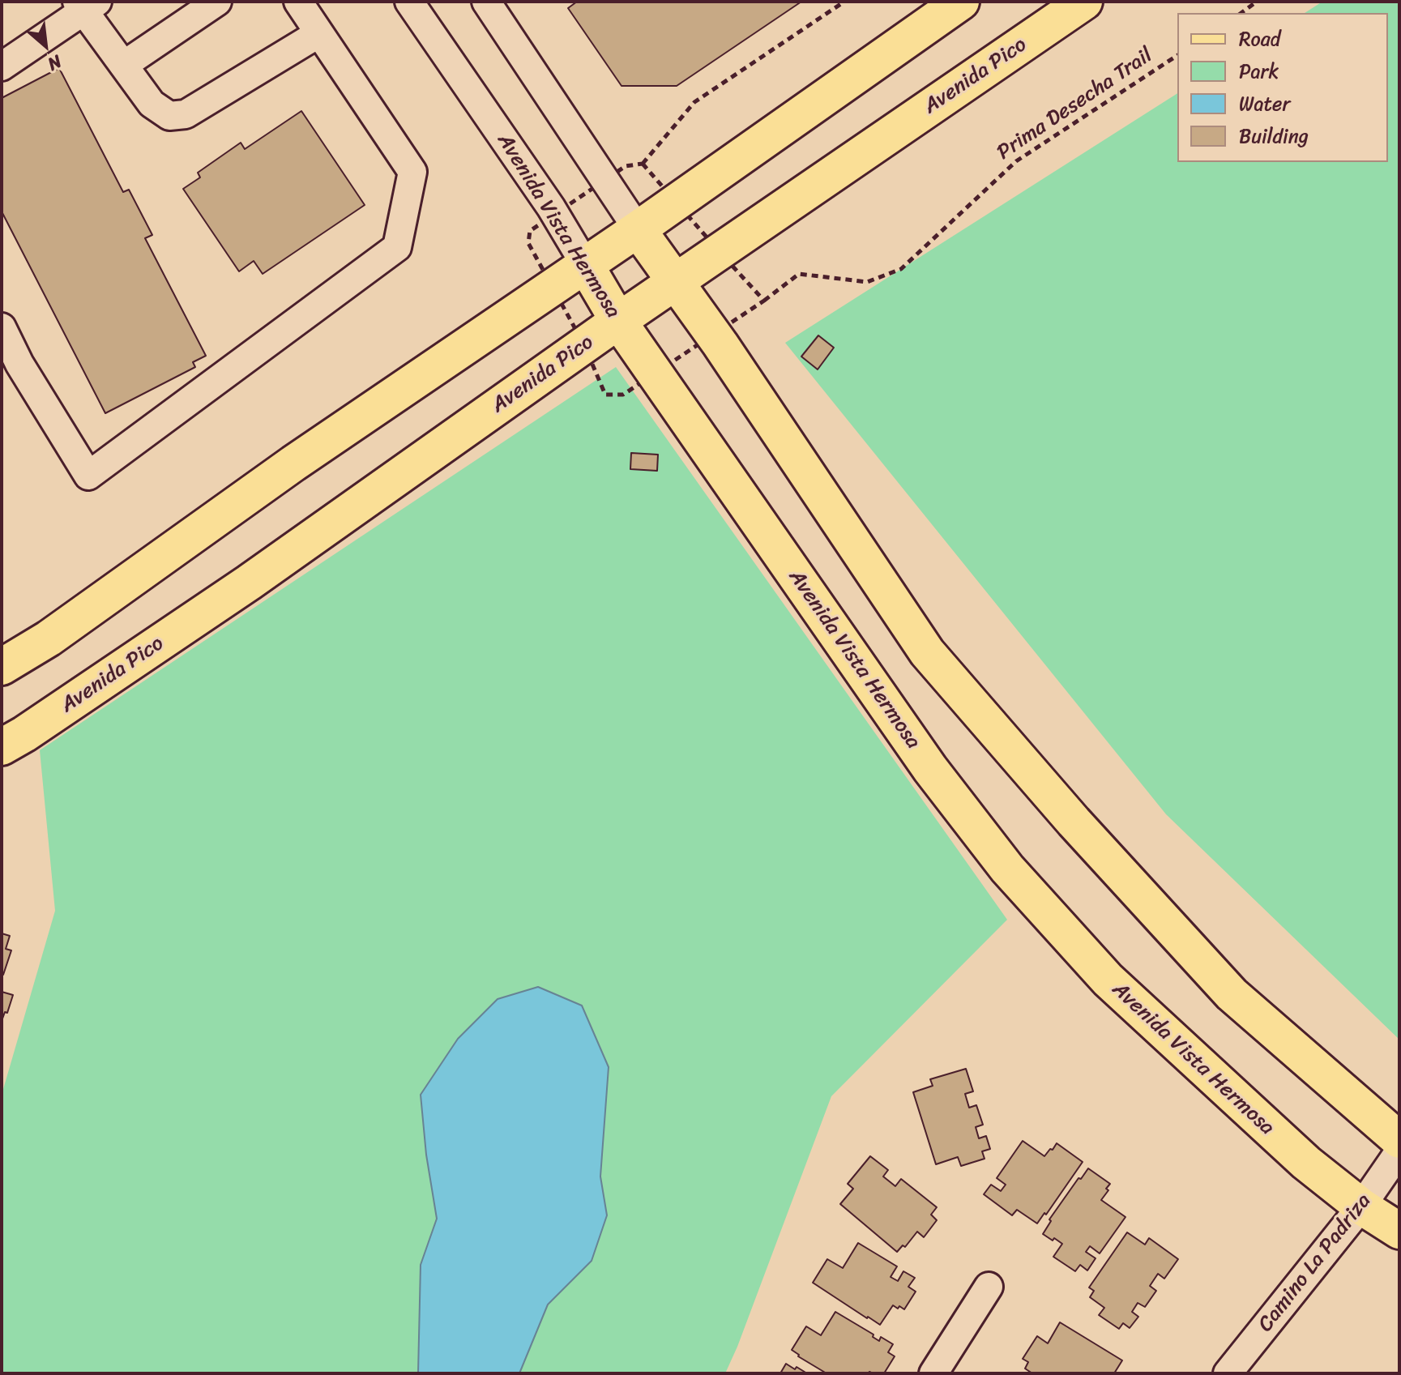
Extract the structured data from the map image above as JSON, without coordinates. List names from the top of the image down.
{
  "streets": {
    "main road": ["Avenida Pico", "Avenida Vista Hermosa"],
    "street": ["Camino La Padriza"],
    "path": ["Prima Desecha Trail"]
  },
  "crossings": [
    ["Avenida Pico", "Avenida Vista Hermosa"],
    ["Avenida Vista Hermosa", "Camino La Padriza"]
  ],
  "legend": [
    "Road",
    "Park",
    "Water",
    "Building"
  ],
  "north": "bottom right"
}
